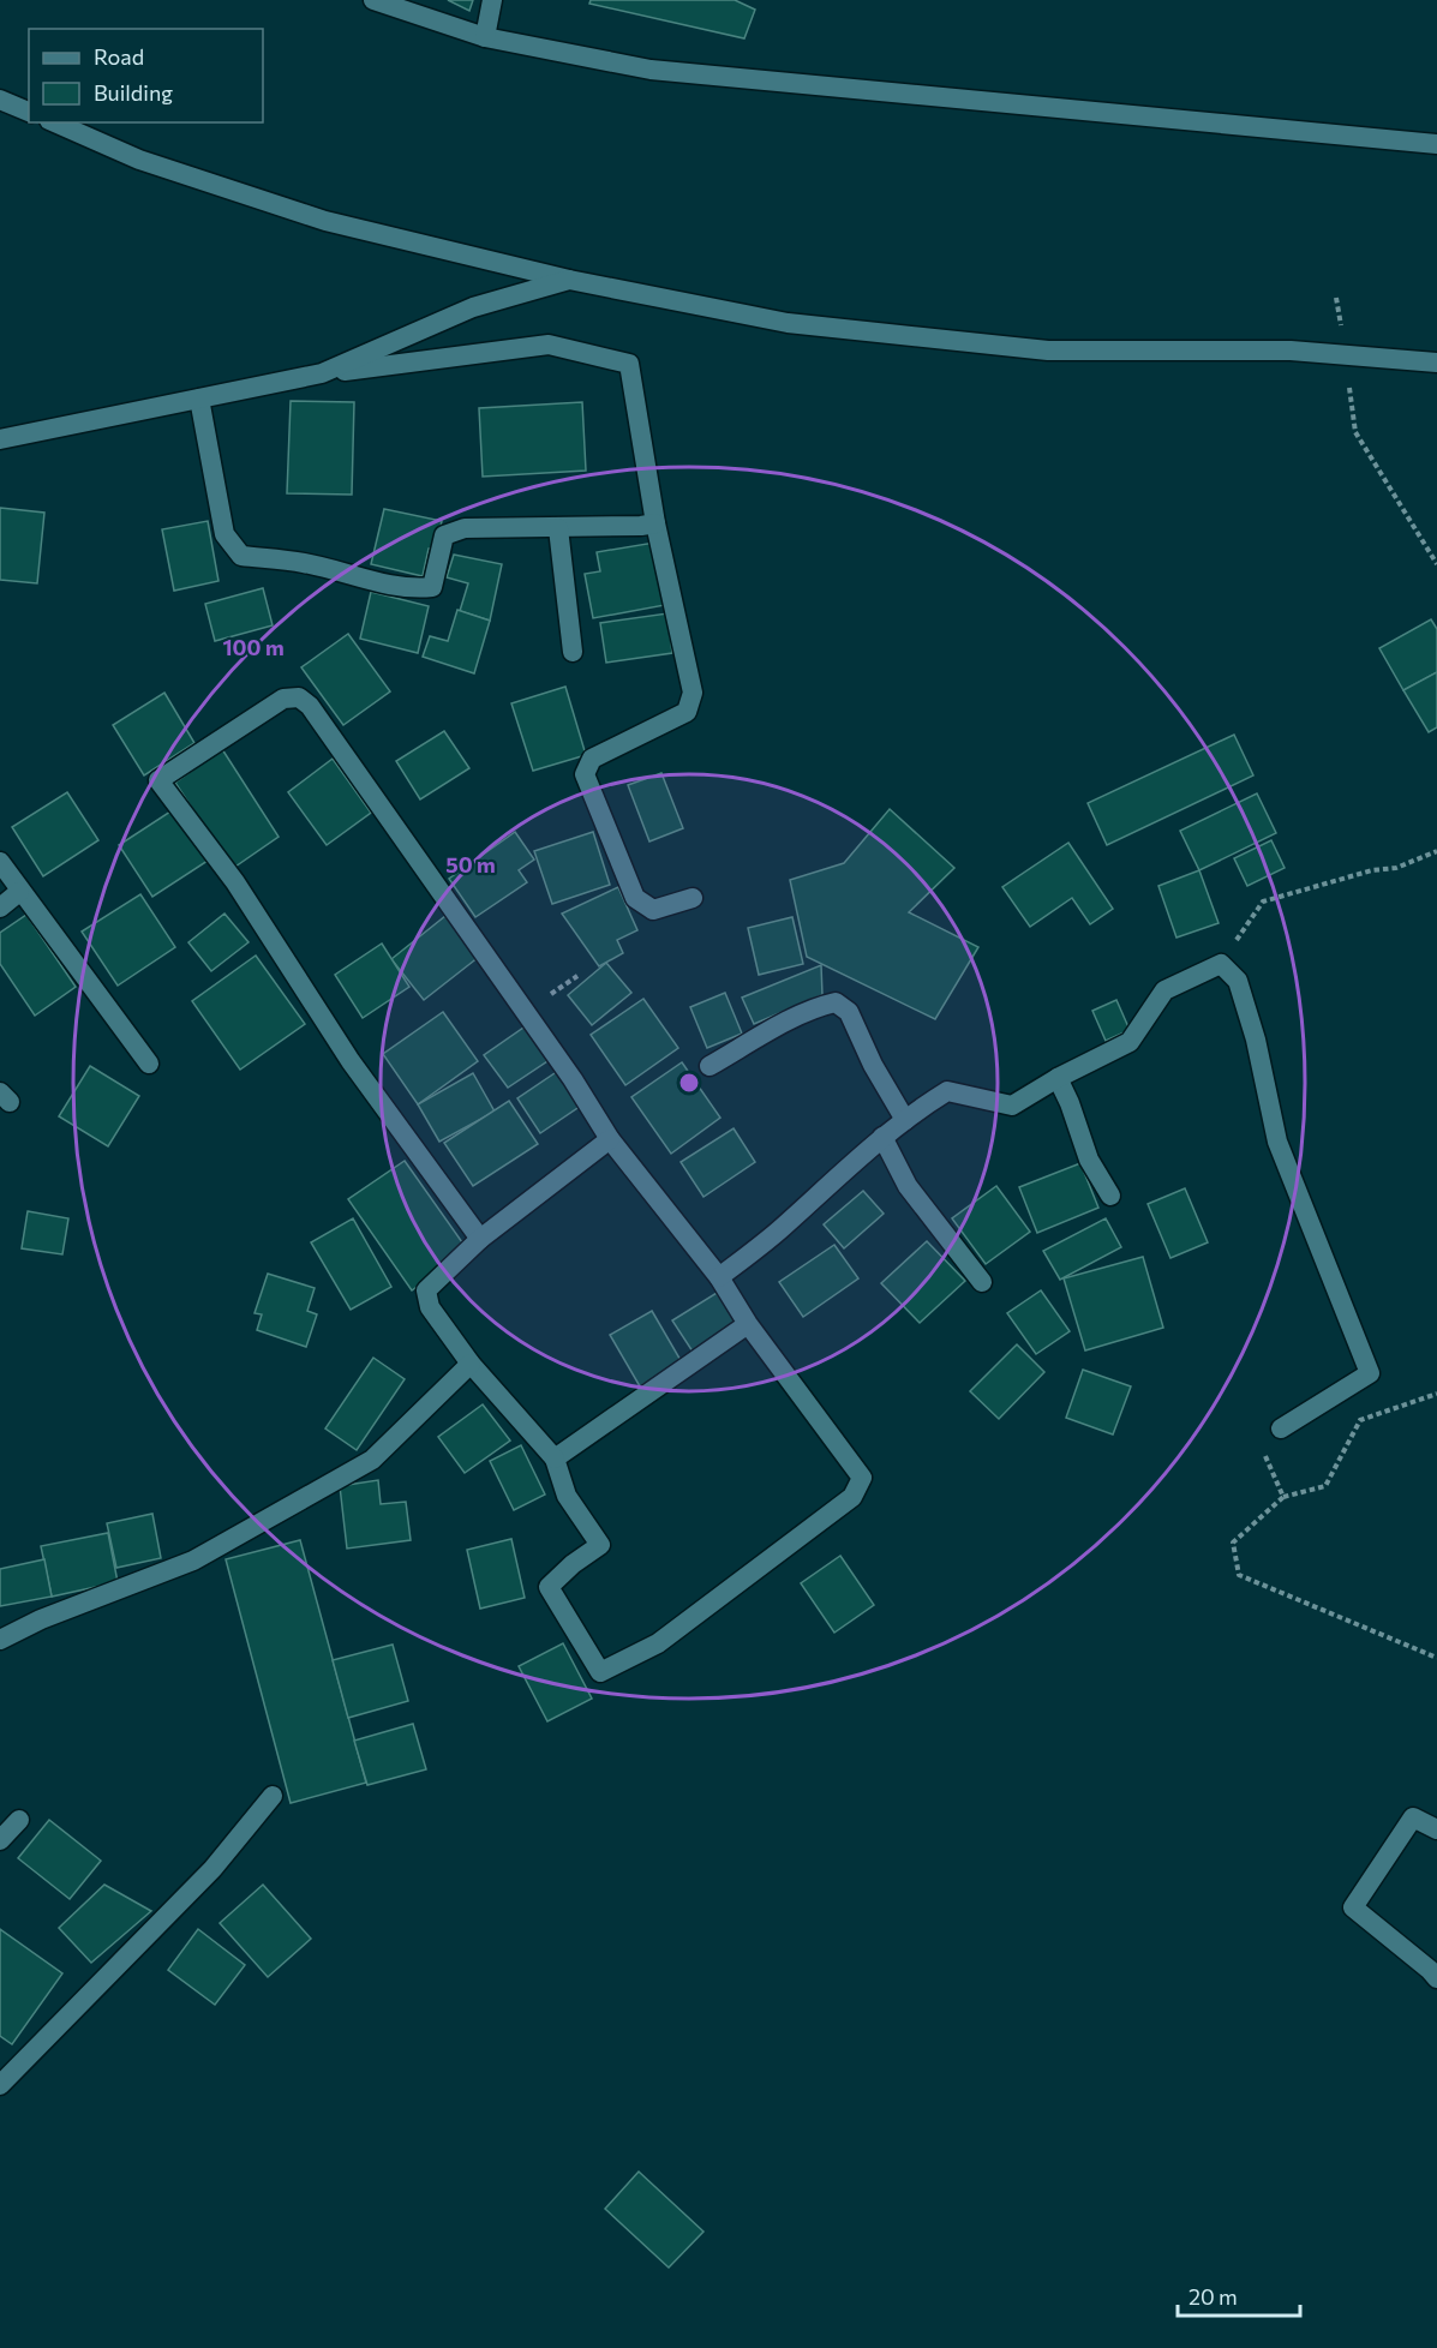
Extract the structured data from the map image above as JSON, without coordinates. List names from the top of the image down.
{
  "legend": ["Road", "Building"],
  "scale_bar": "20 m",
  "rings": ["100 m", "50 m"]
}
